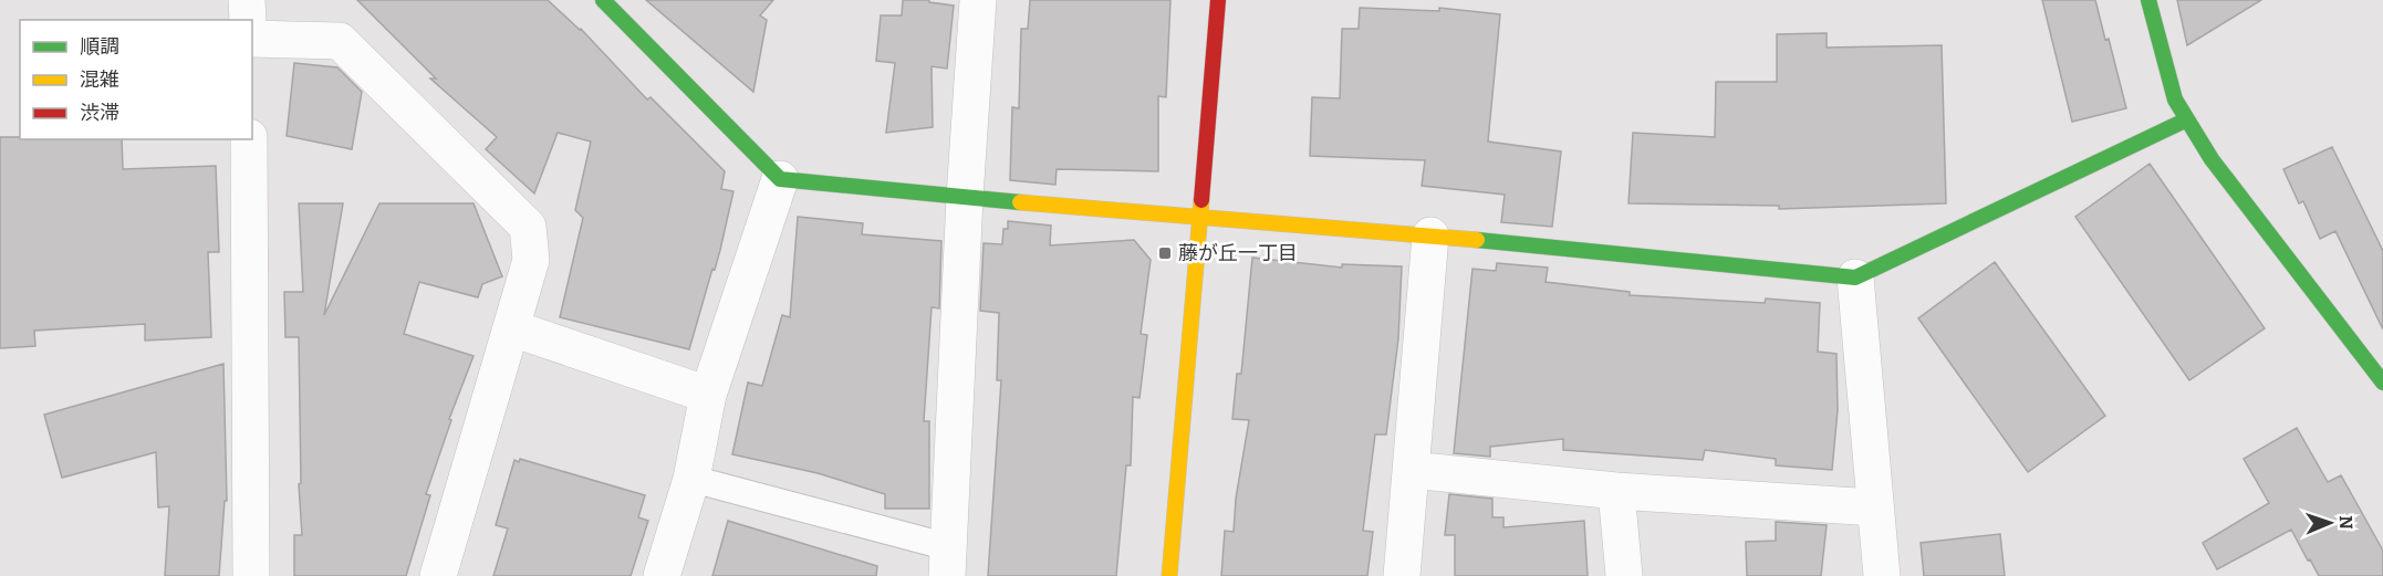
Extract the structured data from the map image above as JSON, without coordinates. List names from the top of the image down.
{
  "places": {
    "transit": ["藤が丘一丁目"]
  },
  "legend": ["順調", "混雑", "渋滞"],
  "north": "right"
}
